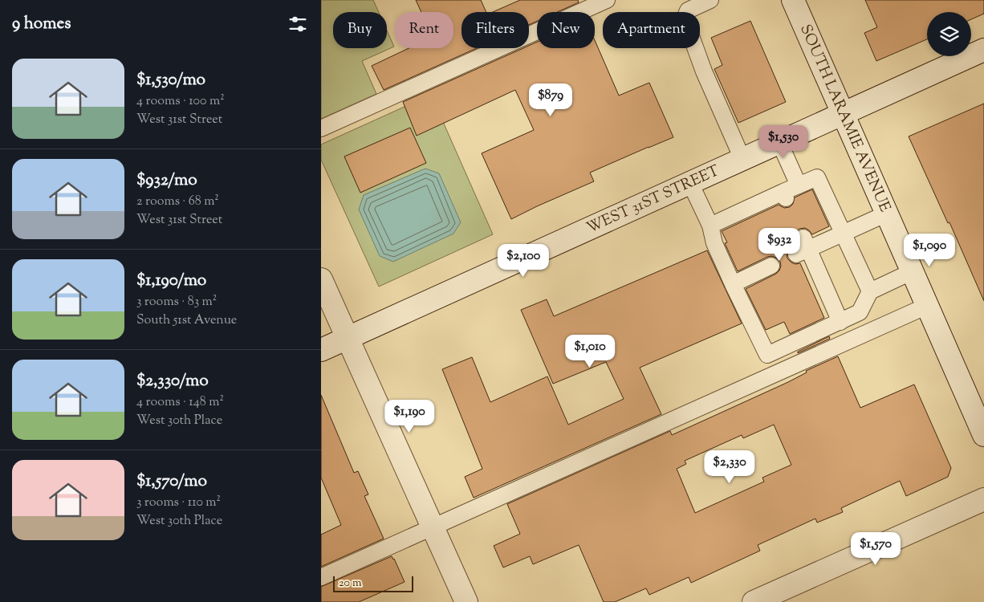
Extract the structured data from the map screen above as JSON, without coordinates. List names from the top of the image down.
{
  "streets": {
    "main road": ["SOUTH LARAMIE AVENUE", "WEST 31ST STREET"]
  },
  "crossings": [
    ["SOUTH LARAMIE AVENUE", "WEST 31ST STREET"]
  ],
  "scale_bar": "20 m",
  "page": {
    "heading": "9 homes",
    "chip": [
      "Buy",
      "Rent",
      "Filters",
      "New",
      "Apartment"
    ],
    "list": [
      {
        "name": "$1,530/mo",
        "note": "4 rooms · 100 m² · West 31st Street"
      },
      {
        "name": "$932/mo",
        "note": "2 rooms · 68 m² · West 31st Street"
      },
      {
        "name": "$1,190/mo",
        "note": "3 rooms · 83 m² · South 51st Avenue"
      },
      {
        "name": "$2,330/mo",
        "note": "4 rooms · 148 m² · West 30th Place"
      },
      {
        "name": "$1,570/mo",
        "note": "3 rooms · 110 m² · West 30th Place"
      }
    ],
    "price": [
      "$879",
      "$1,530",
      "$932",
      "$1,090",
      "$2,100",
      "$1,010",
      "$1,190",
      "$2,330",
      "$1,570"
    ],
    "scale": "20 m"
  }
}
